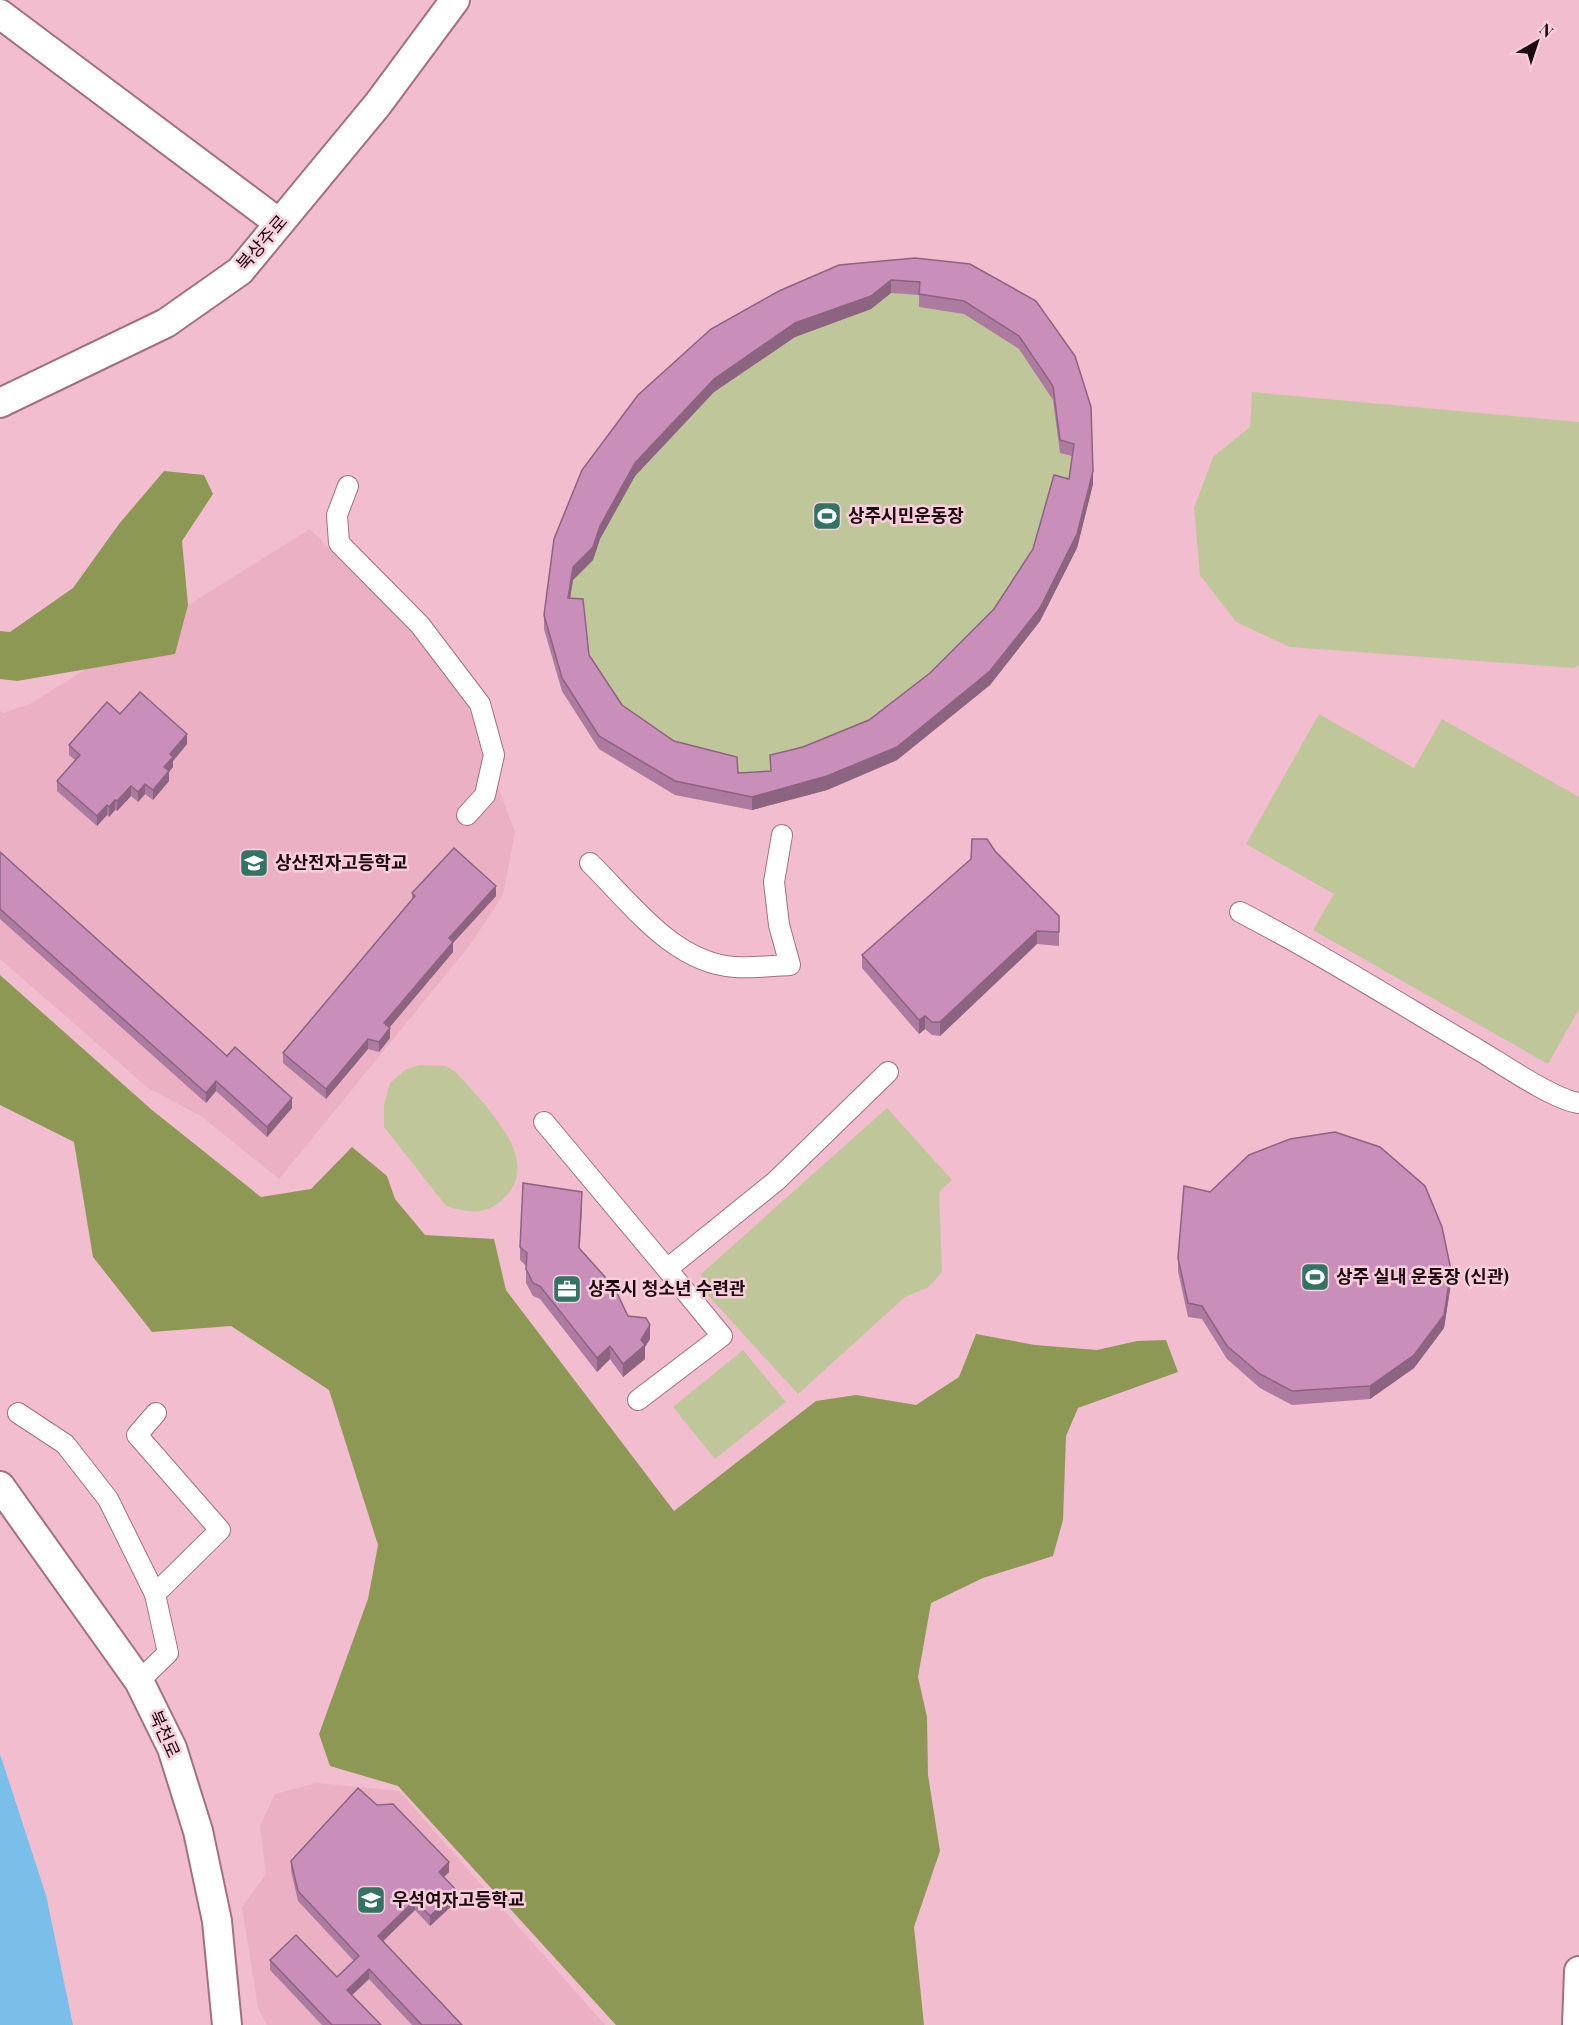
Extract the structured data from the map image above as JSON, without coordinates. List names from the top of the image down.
{
  "streets": {
    "street": ["북상주로", "북천로"]
  },
  "places": {
    "sports": ["상주시민운동장", "상주 실내 운동장 (신관)"],
    "school or university": ["상산전자고등학교", "우석여자고등학교"],
    "office": ["상주시 청소년 수련관"]
  },
  "north": "top right"
}
